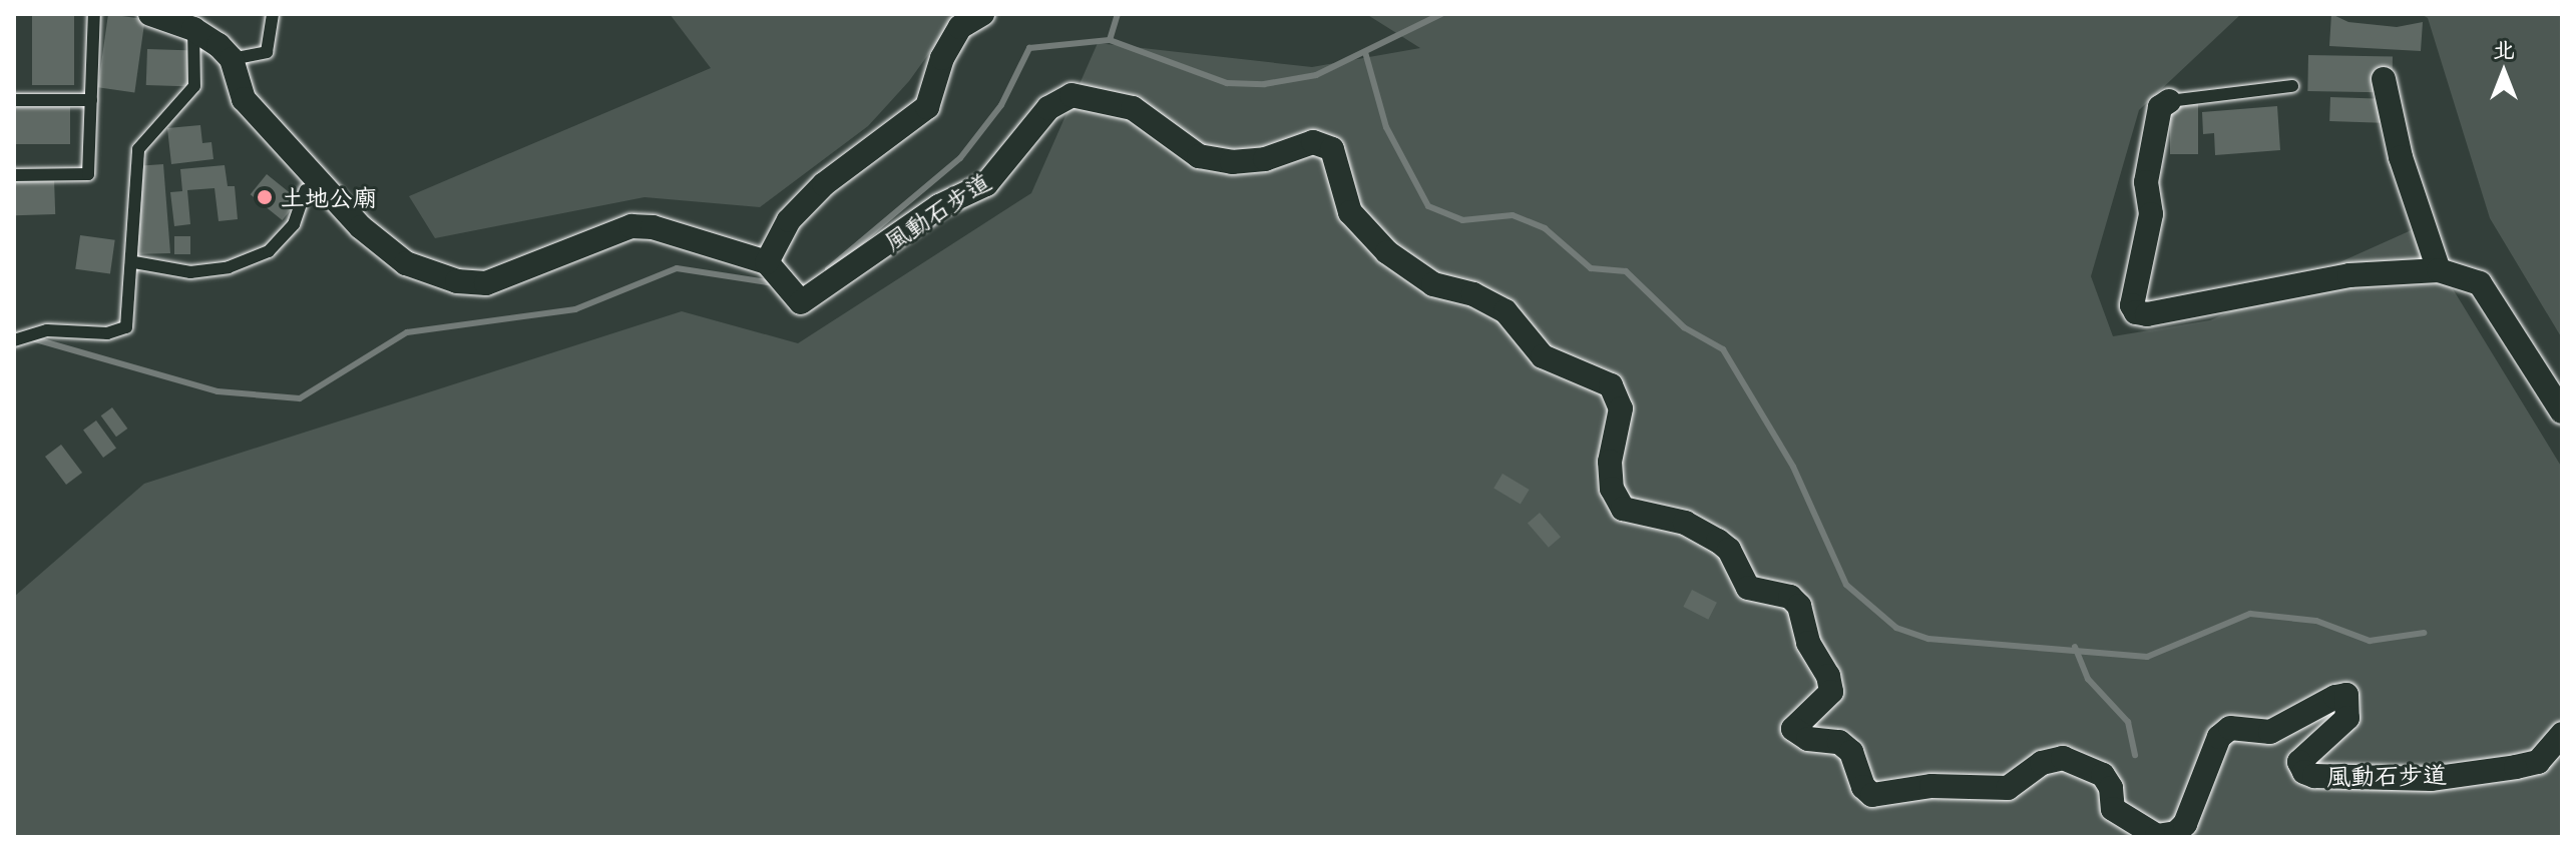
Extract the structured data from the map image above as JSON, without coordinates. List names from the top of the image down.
{
  "streets": {
    "street": ["風動石步道"]
  },
  "places": ["土地公廟"],
  "north": "top"
}
